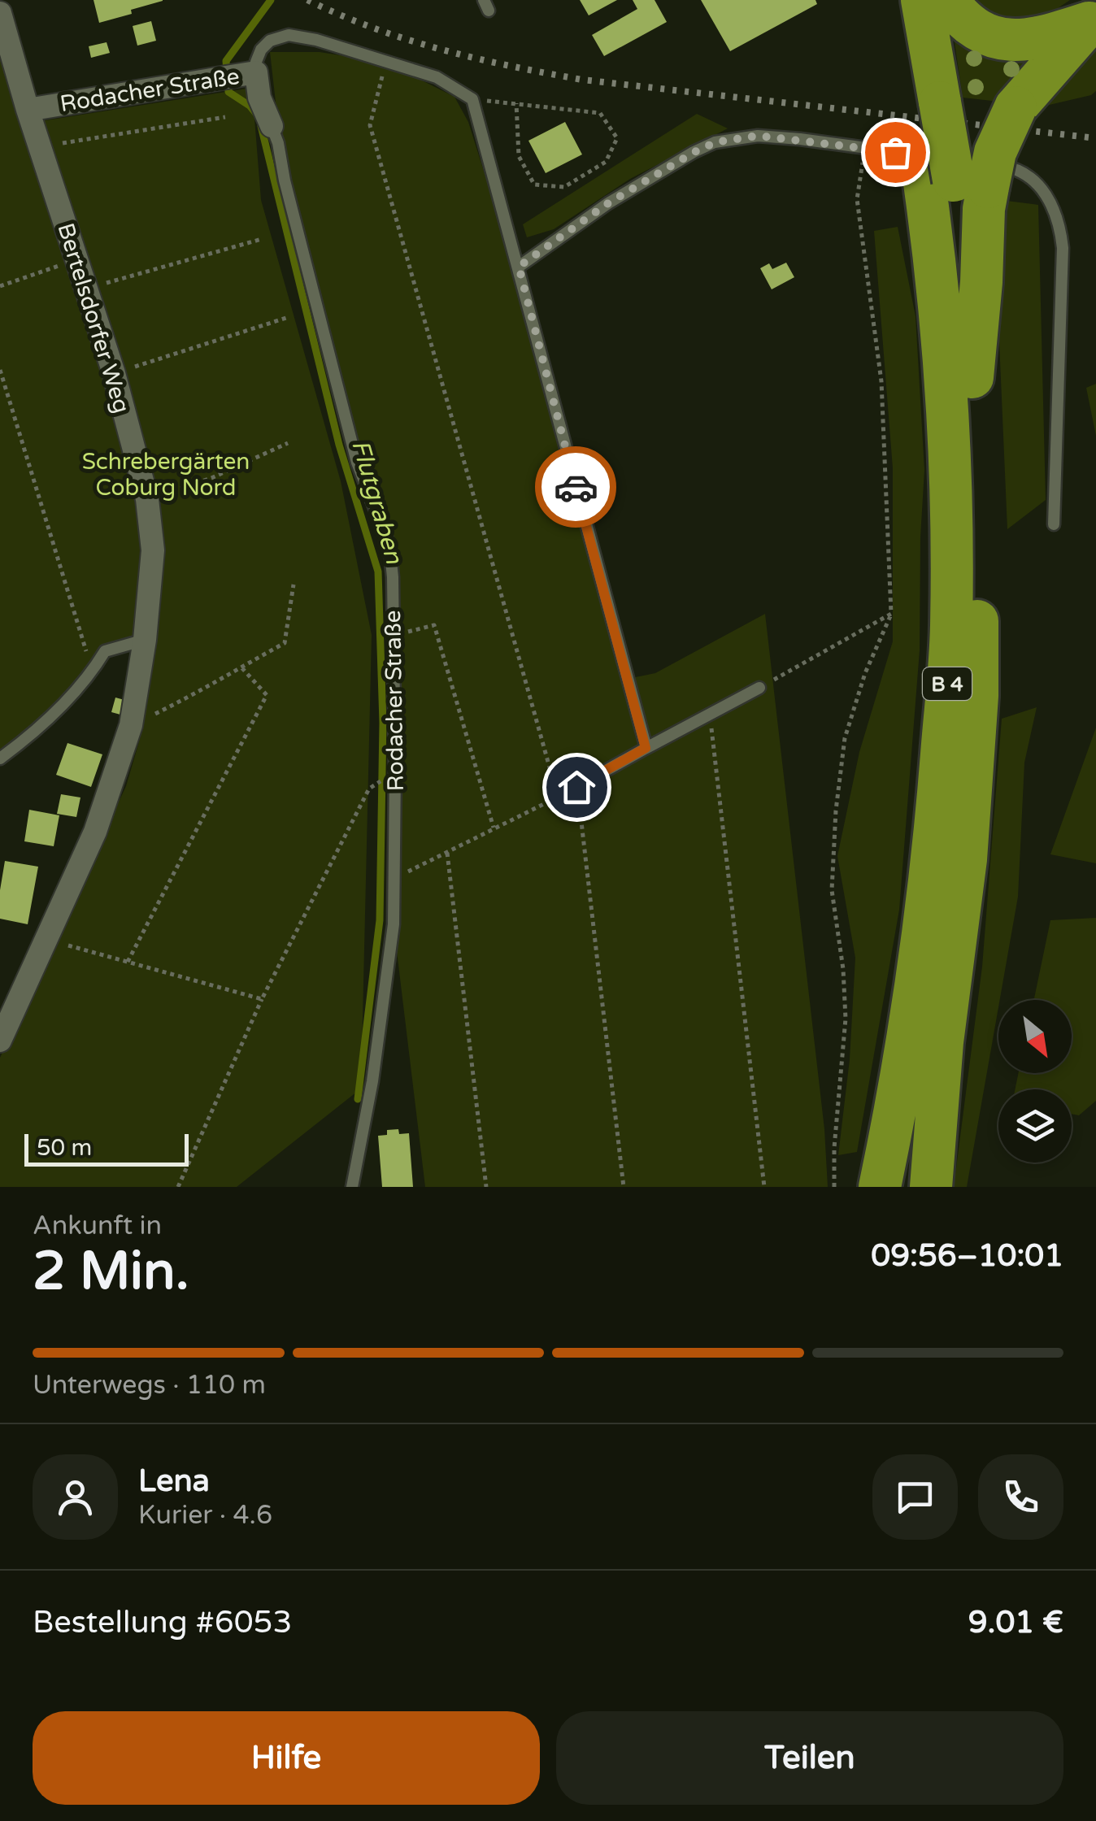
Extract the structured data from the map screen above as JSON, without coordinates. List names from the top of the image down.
{
  "streets": {
    "highway": ["B 4"],
    "street": ["Rodacher Straße", "Bertelsdorfer Weg"]
  },
  "crossings": [
    ["Rodacher Straße", "Bertelsdorfer Weg"]
  ],
  "water": ["Flutgraben"],
  "parks": ["Schrebergärten Coburg Nord"],
  "scale_bar": "50 m",
  "north": "bottom right",
  "page": {
    "scale": "50 m",
    "heading": ["2 Min.", "Ankunft in", "09:56–10:01"],
    "panel": [
      "Lena",
      "Kurier · 4.6",
      "Bestellung #6053",
      "9.01 €"
    ],
    "bar": "Unterwegs · 110 m",
    "buttons": ["Hilfe", "Teilen"]
  }
}
